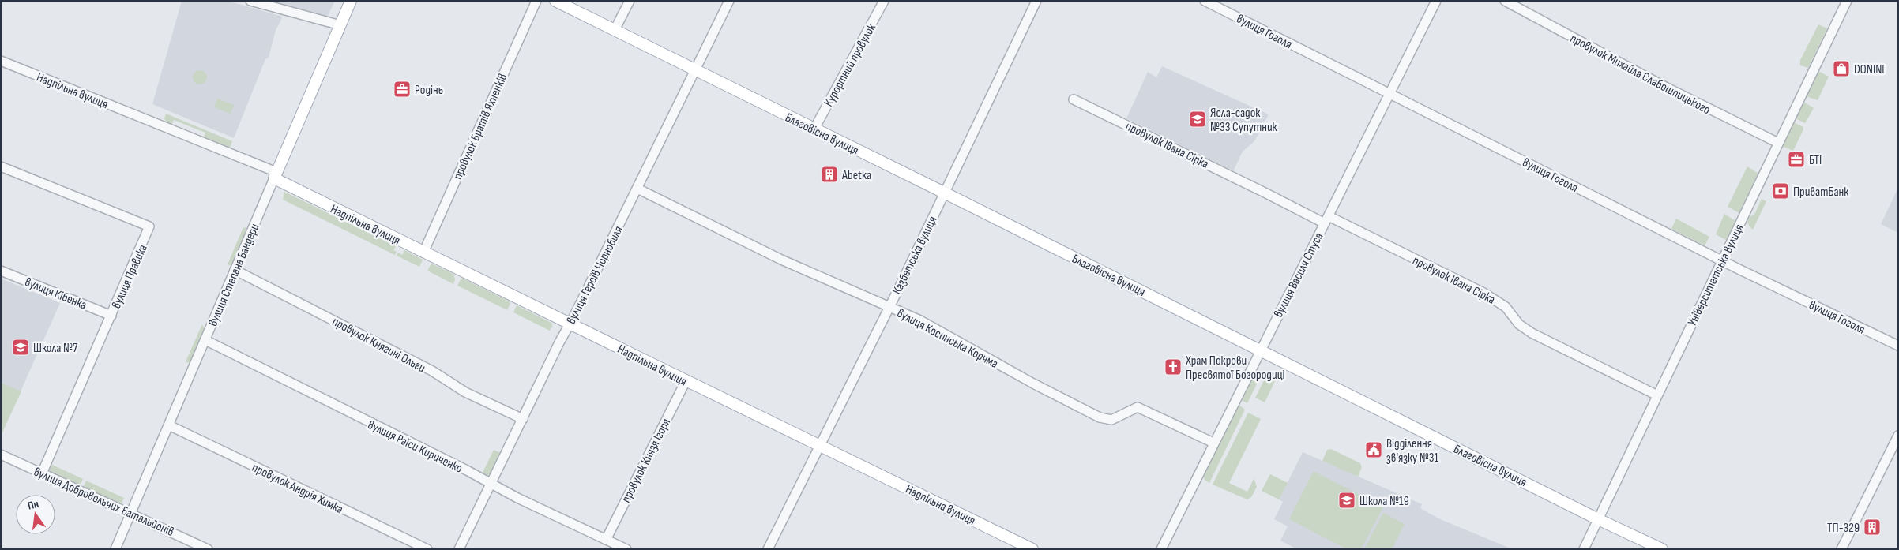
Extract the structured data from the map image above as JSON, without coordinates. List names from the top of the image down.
{
  "streets": {
    "main road": ["Надпільна вулиця", "Благовісна вулиця", "вулиця Степана Бандери"],
    "street": [
      "вулиця Гоголя",
      "Курортний провулок",
      "провулок Михайла Слабошпицького",
      "провулок Братів Яхненків",
      "провулок Івана Сірка",
      "Казбетська вулиця",
      "вулиця Героїв Чорнобиля",
      "вулиця Василя Стуса",
      "Університетська вулиця",
      "вулиця Правика",
      "вулиця Кібенка",
      "вулиця Косинська Корчма",
      "провулок Княгині Ольги",
      "вулиця Раїси Кириченко",
      "провулок Князя Ігоря",
      "провулок Андрія Химка",
      "вулиця Добровольчих Батальйонів"
    ]
  },
  "crossings": [
    ["вулиця Гоголя", "вулиця Василя Стуса"],
    ["вулиця Гоголя", "Університетська вулиця"],
    ["Курортний провулок", "Благовісна вулиця"],
    ["провулок Михайла Слабошпицького", "Університетська вулиця"],
    ["Надпільна вулиця", "провулок Братів Яхненків"],
    ["Надпільна вулиця", "Казбетська вулиця"],
    ["Надпільна вулиця", "вулиця Степана Бандери"],
    ["Надпільна вулиця", "вулиця Героїв Чорнобиля"],
    ["Надпільна вулиця", "провулок Князя Ігоря"],
    ["Благовісна вулиця", "Казбетська вулиця"],
    ["Благовісна вулиця", "вулиця Героїв Чорнобиля"],
    ["Благовісна вулиця", "вулиця Василя Стуса"],
    ["Благовісна вулиця", "Університетська вулиця"],
    ["провулок Івана Сірка", "вулиця Василя Стуса"],
    ["провулок Івана Сірка", "Університетська вулиця"],
    ["Казбетська вулиця", "вулиця Косинська Корчма"],
    ["вулиця Степана Бандери", "провулок Княгині Ольги"],
    ["вулиця Степана Бандери", "вулиця Раїси Кириченко"],
    ["вулиця Степана Бандери", "провулок Андрія Химка"],
    ["вулиця Степана Бандери", "вулиця Добровольчих Батальйонів"],
    ["вулиця Героїв Чорнобиля", "вулиця Косинська Корчма"],
    ["вулиця Героїв Чорнобиля", "провулок Княгині Ольги"],
    ["вулиця Героїв Чорнобиля", "вулиця Раїси Кириченко"],
    ["вулиця Василя Стуса", "вулиця Косинська Корчма"],
    ["вулиця Правика", "вулиця Кібенка"],
    ["вулиця Правика", "вулиця Добровольчих Батальйонів"],
    ["вулиця Раїси Кириченко", "провулок Князя Ігоря"]
  ],
  "places": {
    "shop": ["DONINI"],
    "office": ["Родінь", "БТІ"],
    "school or university": ["Ясла-садок №33 Супутник", "Школа №7", "Школа №19"],
    "building": ["Abetka", "ТП-329"],
    "bank": ["ПриватБанк"],
    "church": ["Храм Покрови Пресвятої Богородиці"],
    "public building": ["Відділення зв'язку №31"]
  },
  "north": "top"
}
